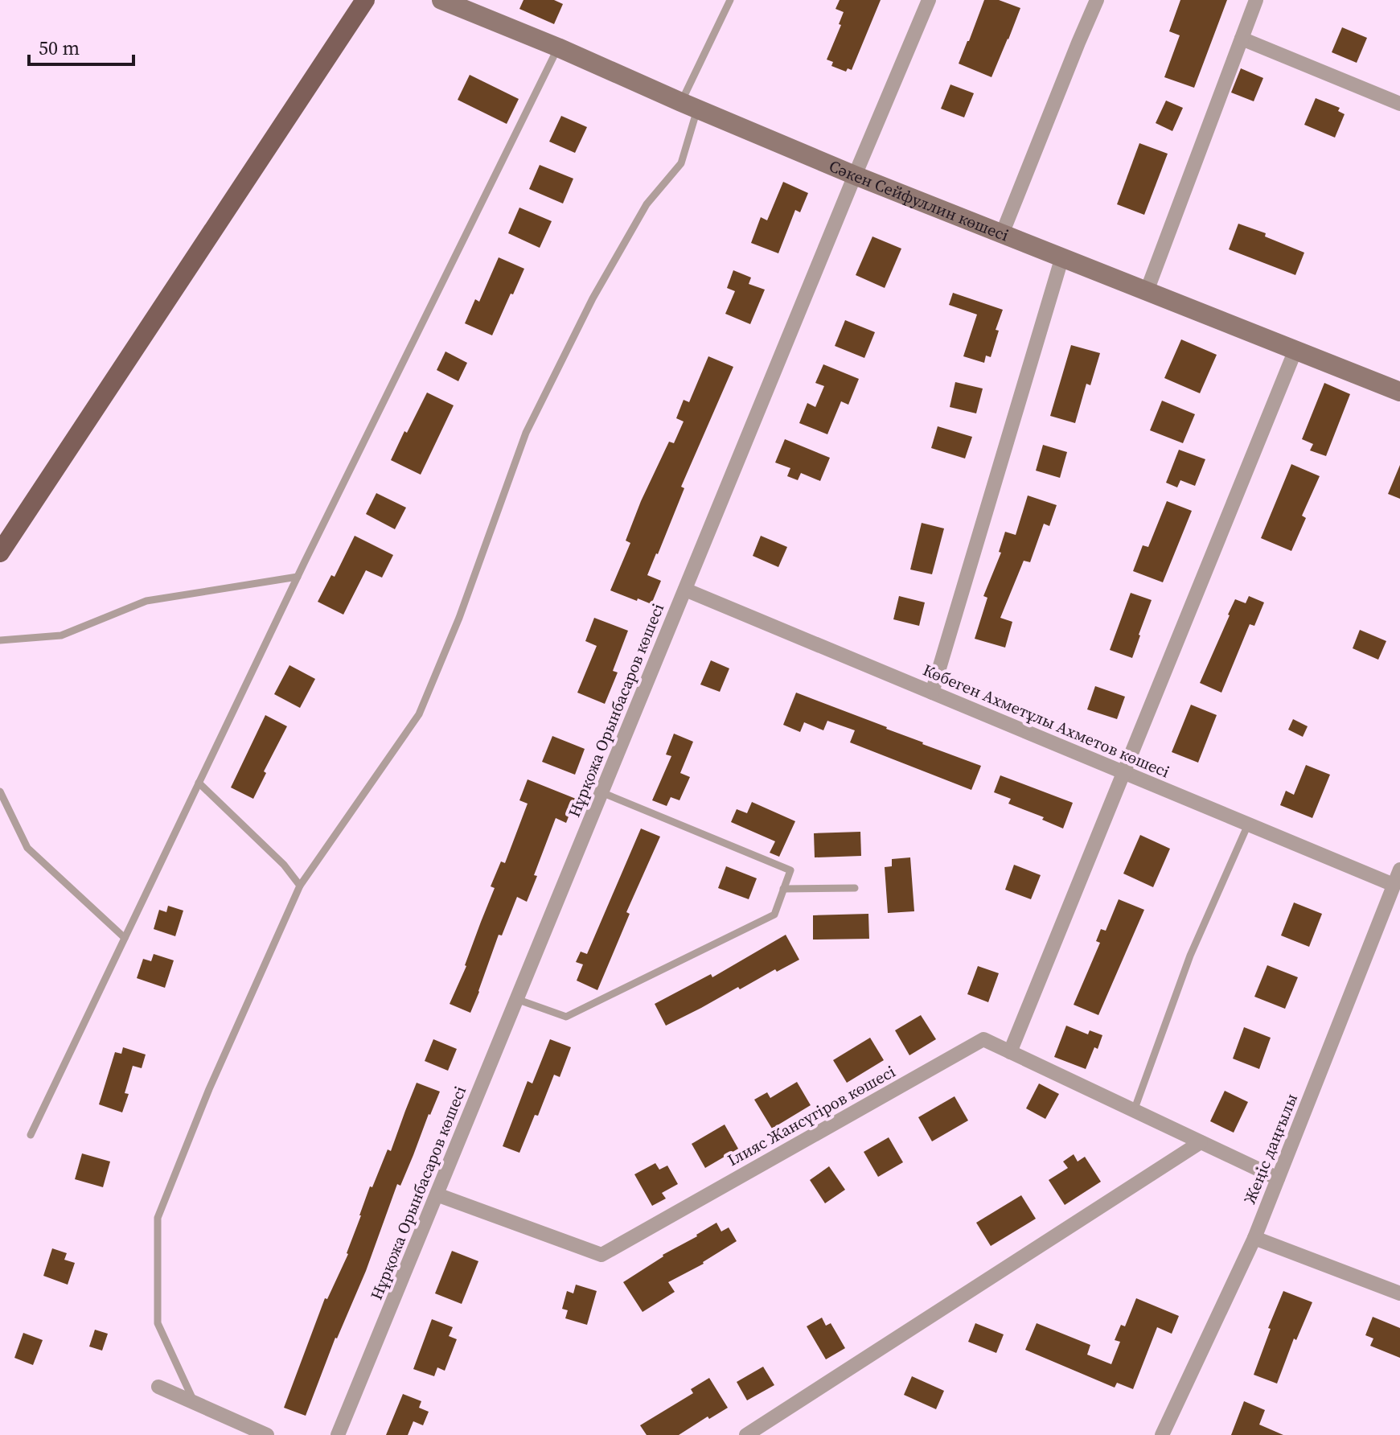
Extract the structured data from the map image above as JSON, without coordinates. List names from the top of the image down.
{
  "streets": {
    "street": [
      "Сәкен Сейфуллин көшесі",
      "Нұрқожа Орынбасаров көшесі",
      "Көбеген Ахметұлы Ахметов көшесі",
      "Ілияс Жансүгіров көшесі",
      "Жеңіс даңғылы"
    ]
  },
  "crossings": [
    ["Сәкен Сейфуллин көшесі", "Нұрқожа Орынбасаров көшесі"],
    ["Нұрқожа Орынбасаров көшесі", "Көбеген Ахметұлы Ахметов көшесі"],
    ["Нұрқожа Орынбасаров көшесі", "Ілияс Жансүгіров көшесі"],
    ["Көбеген Ахметұлы Ахметов көшесі", "Жеңіс даңғылы"],
    ["Ілияс Жансүгіров көшесі", "Жеңіс даңғылы"]
  ],
  "scale_bar": "50 m"
}
